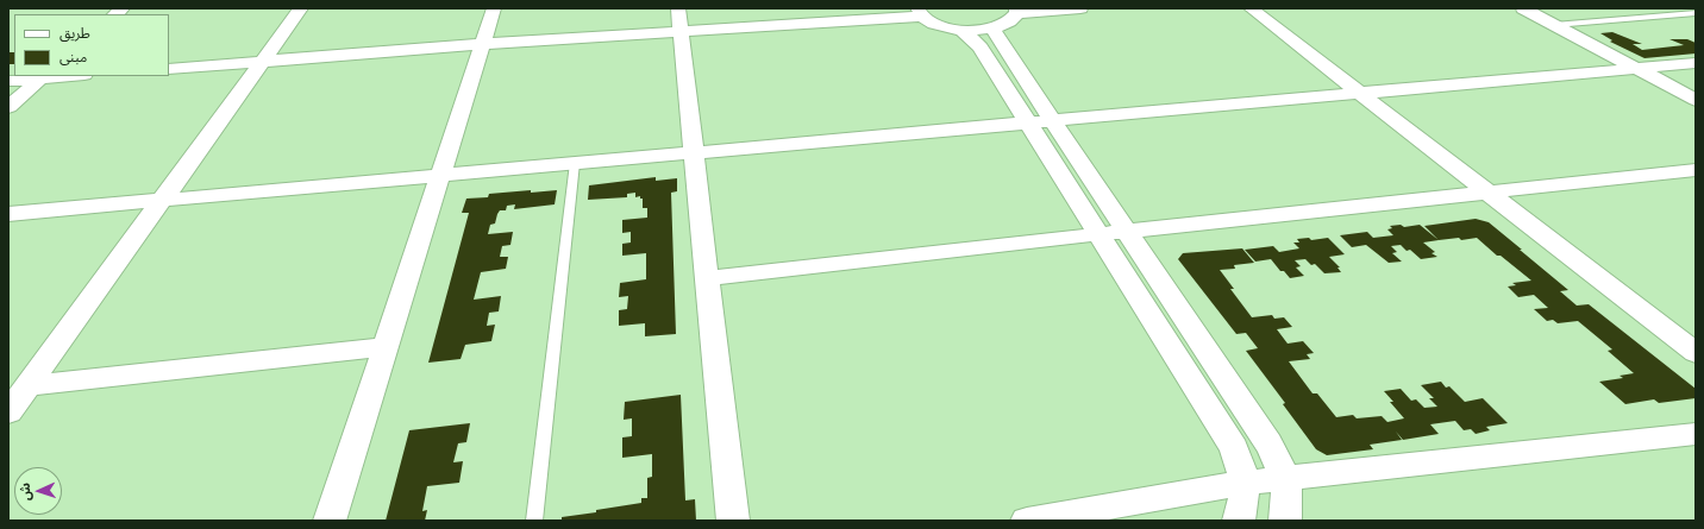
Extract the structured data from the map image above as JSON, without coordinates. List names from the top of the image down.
{
  "legend": ["طريق", "مبنى"],
  "north": "left"
}
